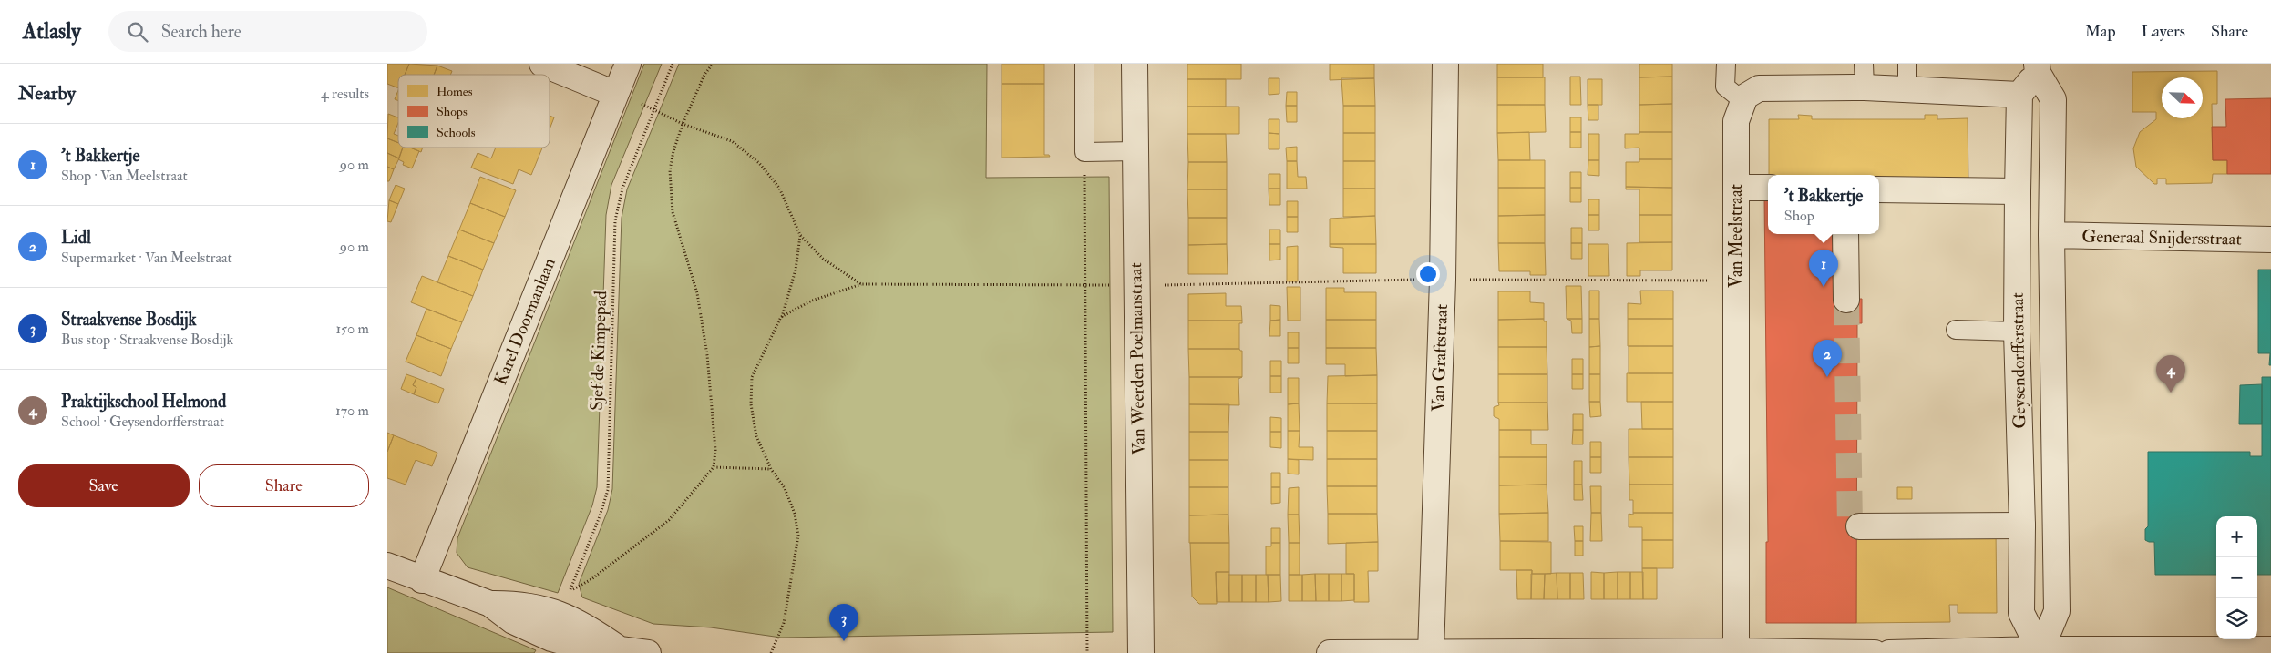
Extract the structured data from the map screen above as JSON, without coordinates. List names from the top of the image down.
{
  "streets": {
    "street": [
      "Van Meelstraat",
      "Generaal Snijdersstraat",
      "Karel Doormanlaan",
      "Van Graftstraat",
      "Van Weerden Poelmanstraat",
      "Geysendorfferstraat"
    ],
    "path": ["Sjef de Kimpepad"]
  },
  "crossings": [
    ["Generaal Snijdersstraat", "Geysendorfferstraat"]
  ],
  "legend": ["Homes", "Shops", "Schools"],
  "north": "bottom right",
  "page": {
    "header": "Atlasly",
    "search": "Search here",
    "nav": ["Map", "Layers", "Share"],
    "heading": ["Nearby", "4 results"],
    "list": [
      {
        "mark": "1",
        "name": "'t Bakkertje",
        "note": "Shop · Van Meelstraat",
        "value": "90 m"
      },
      {
        "mark": "2",
        "name": "Lidl",
        "note": "Supermarket · Van Meelstraat",
        "value": "90 m"
      },
      {
        "mark": "3",
        "name": "Straakvense Bosdijk",
        "note": "Bus stop · Straakvense Bosdijk",
        "value": "150 m"
      },
      {
        "mark": "4",
        "name": "Praktijkschool Helmond",
        "note": "School · Geysendorfferstraat",
        "value": "170 m"
      }
    ],
    "popup": ["'t Bakkertje", "Shop"],
    "pins": [
      "1",
      "2",
      "4",
      "3"
    ],
    "buttons": ["Save", "Share"],
    "map_buttons": ["+", "−"]
  }
}
